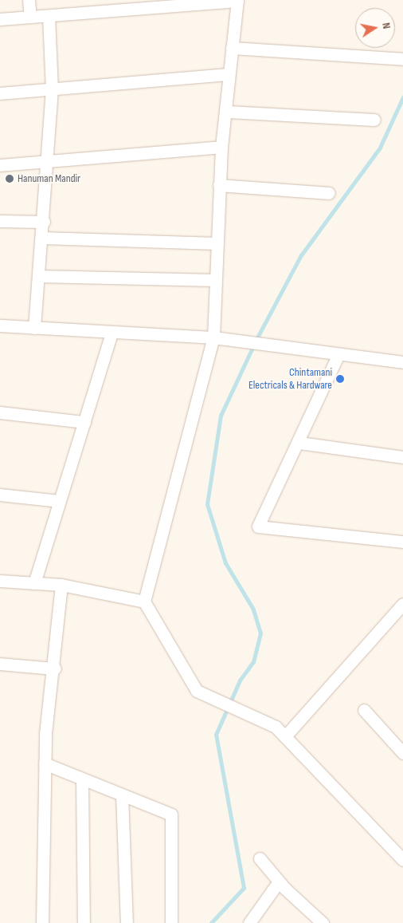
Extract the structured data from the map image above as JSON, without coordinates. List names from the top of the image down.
{
  "places": ["Hanuman Mandir", "Chintamani Electricals & Hardware"],
  "north": "right"
}
